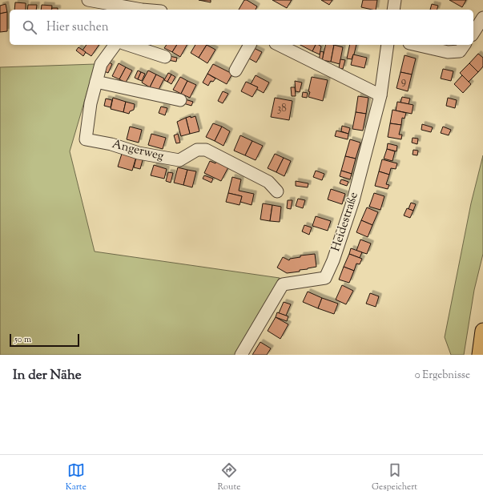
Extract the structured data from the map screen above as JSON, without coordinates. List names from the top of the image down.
{
  "streets": {
    "street": ["Angerweg", "Heidestraße"]
  },
  "house_numbers": ["9", "38"],
  "scale_bar": "50 m",
  "page": {
    "search": "Hier suchen",
    "scale": "50 m",
    "heading": ["In der Nähe", "0 Ergebnisse"],
    "nav": ["Karte", "Route", "Gespeichert"]
  }
}
